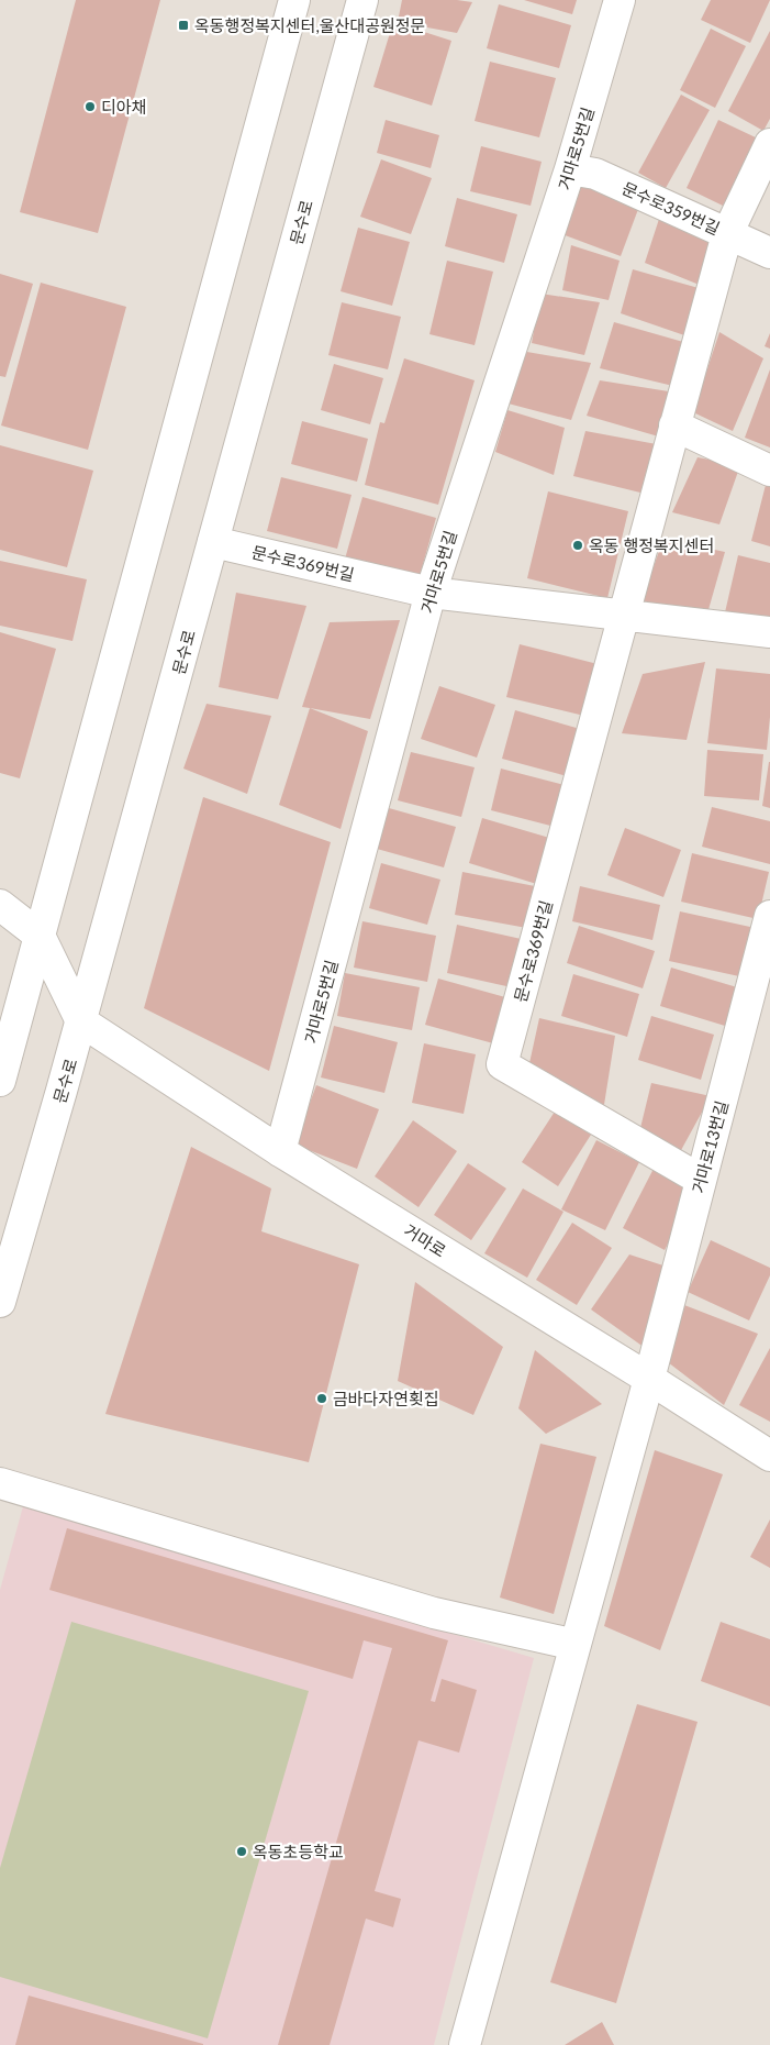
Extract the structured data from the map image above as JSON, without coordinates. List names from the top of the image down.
{
  "streets": {
    "street": [
      "거마로5번길",
      "문수로359번길",
      "문수로",
      "문수로369번길",
      "거마로13번길",
      "거마로"
    ]
  },
  "crossings": [
    ["거마로5번길", "문수로359번길"],
    ["거마로5번길", "문수로369번길"],
    ["거마로5번길", "거마로"],
    ["문수로359번길", "문수로369번길"],
    ["문수로", "문수로369번길"],
    ["문수로", "거마로"],
    ["문수로369번길", "거마로13번길"],
    ["거마로13번길", "거마로"]
  ],
  "places": {
    "transit": ["옥동행정복지센터,울산대공원정문"],
    "other": [
      "디아채",
      "옥동 행정복지센터",
      "금바다자연횟집",
      "옥동초등학교"
    ]
  }
}
